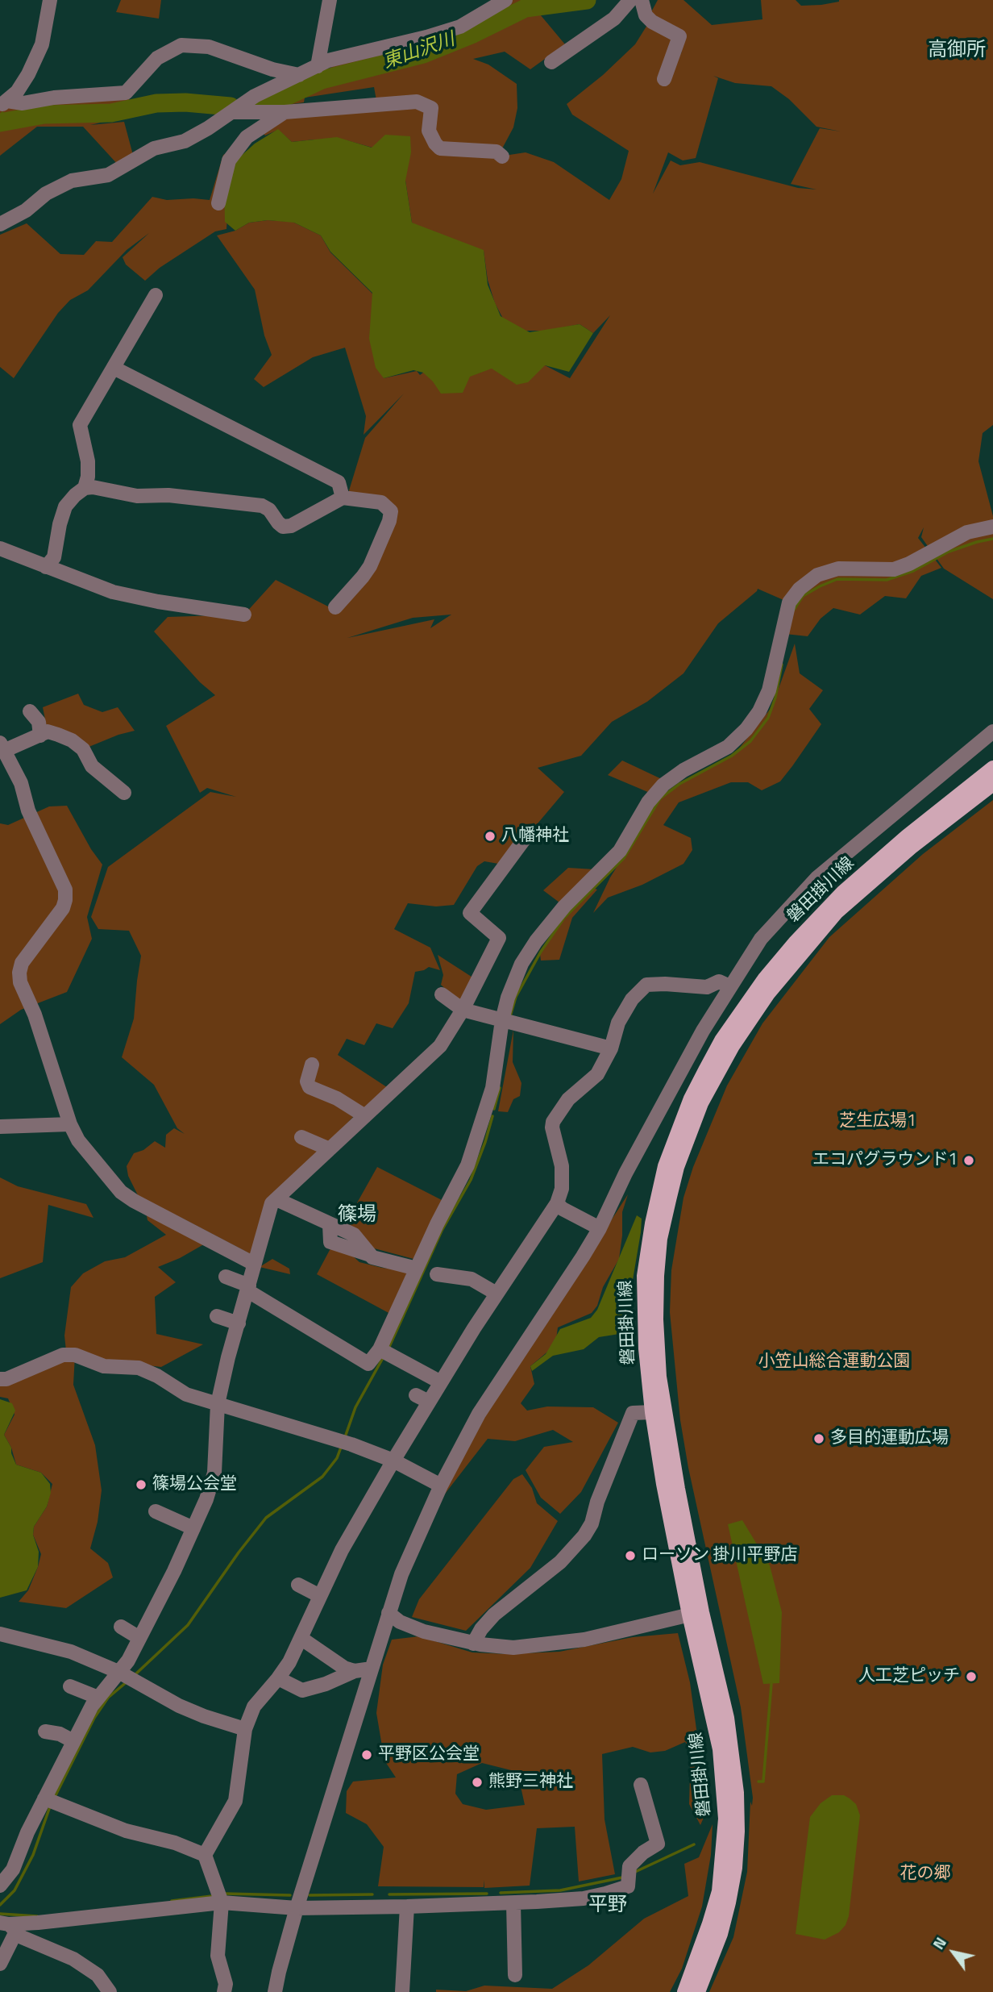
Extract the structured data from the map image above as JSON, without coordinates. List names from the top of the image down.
{
  "streets": {
    "main road": ["磐田掛川線"]
  },
  "districts": ["高御所", "篠場", "平野"],
  "water": ["東山沢川"],
  "parks": ["芝生広場1", "小笠山総合運動公園", "花の郷"],
  "places": [
    "八幡神社",
    "エコパグラウンド1",
    "多目的運動広場",
    "篠場公会堂",
    "ローソン 掛川平野店",
    "人工芝ピッチ",
    "平野区公会堂",
    "熊野三神社"
  ],
  "north": "top left"
}
